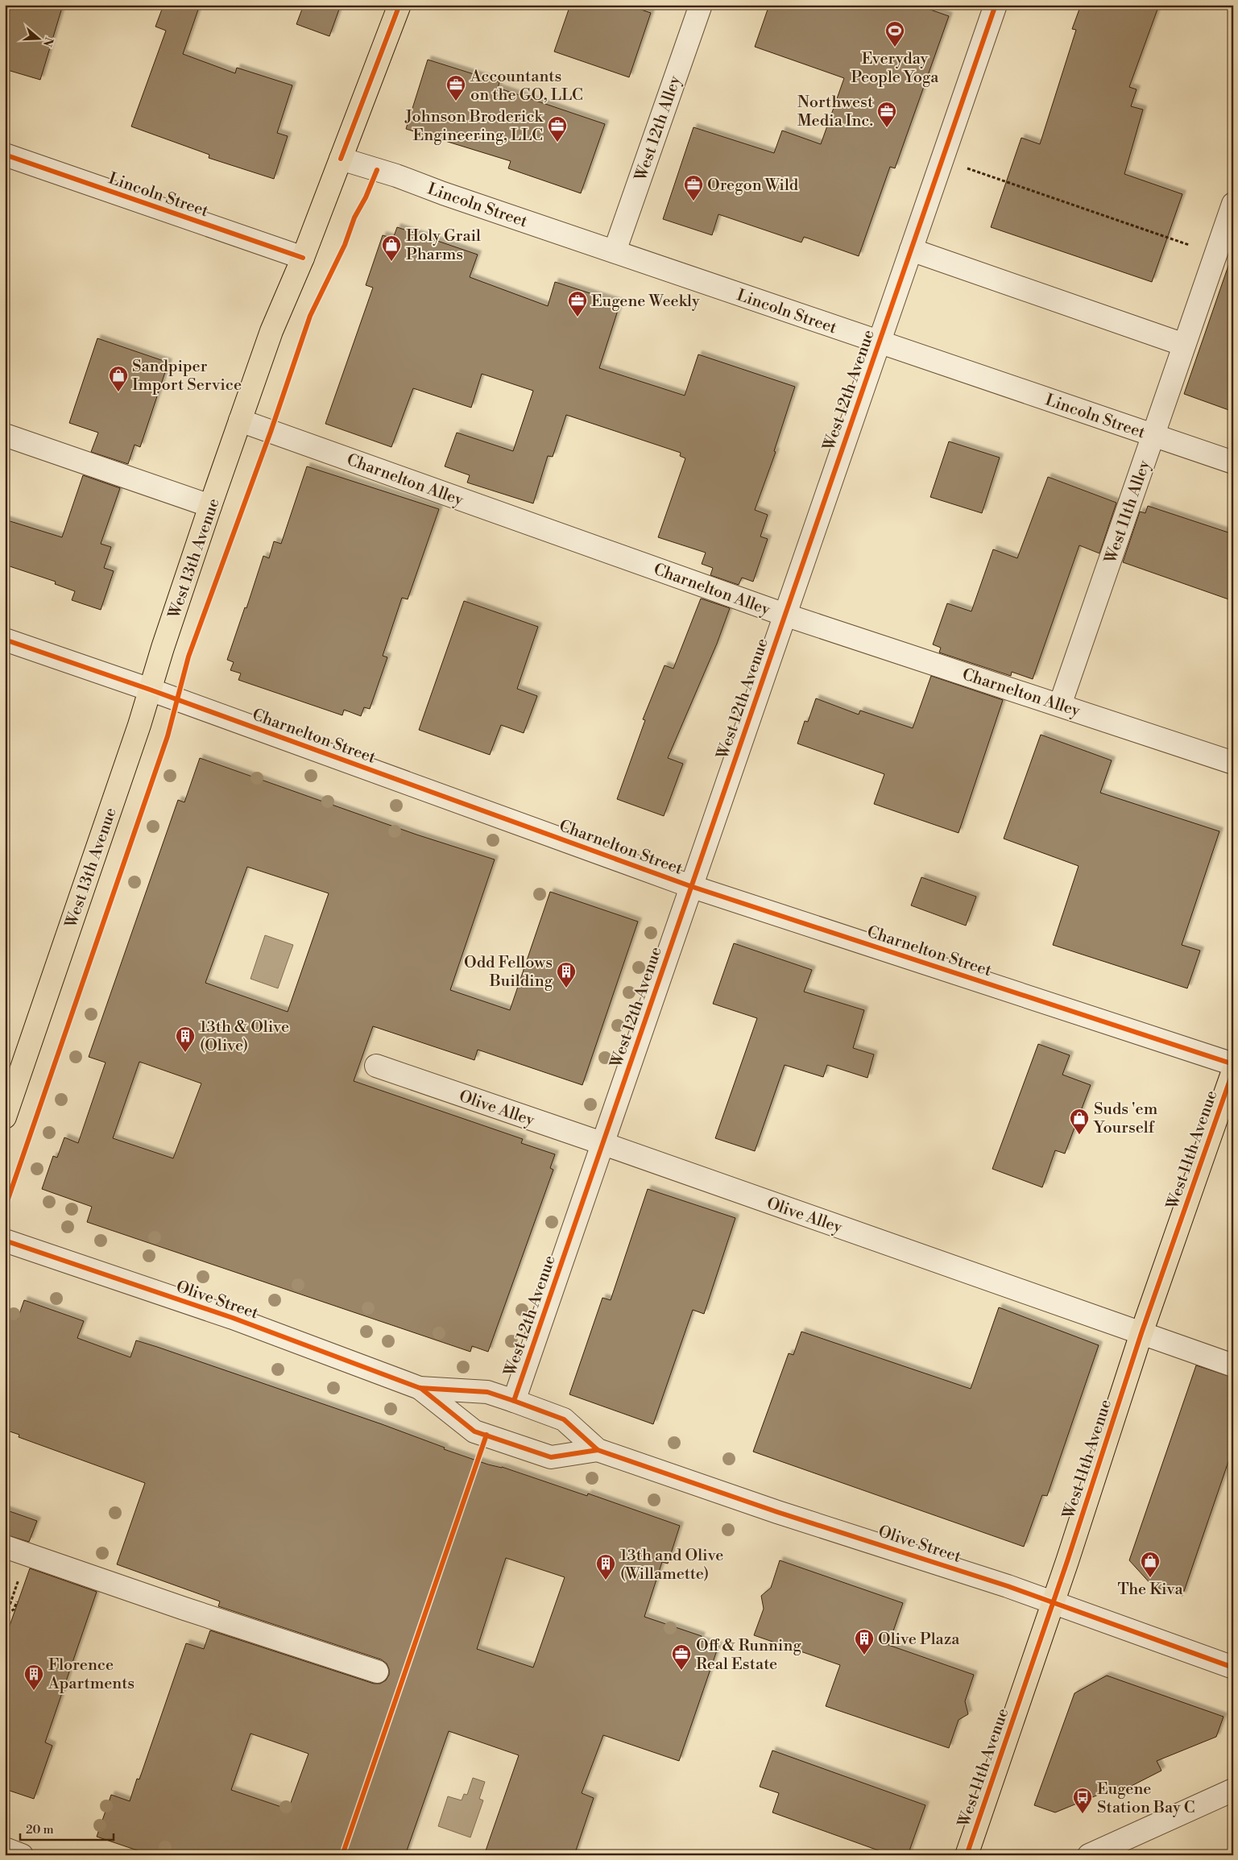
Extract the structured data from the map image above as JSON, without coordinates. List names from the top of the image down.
{
  "streets": {
    "main road": ["West 13th Avenue", "West 11th Avenue"],
    "street": [
      "West 12th Alley",
      "Lincoln Street",
      "West 12th Avenue",
      "Charnelton Alley",
      "West 11th Alley",
      "Charnelton Street",
      "Olive Alley",
      "Olive Street"
    ]
  },
  "crossings": [
    ["West 12th Alley", "Lincoln Street"],
    ["Lincoln Street", "West 12th Avenue"],
    ["Lincoln Street", "West 11th Alley"],
    ["Lincoln Street", "West 13th Avenue"],
    ["West 12th Avenue", "Charnelton Alley"],
    ["West 12th Avenue", "Charnelton Street"],
    ["West 12th Avenue", "Olive Alley"],
    ["West 12th Avenue", "Olive Street"],
    ["Charnelton Alley", "West 11th Alley"],
    ["Charnelton Alley", "West 13th Avenue"],
    ["West 13th Avenue", "Charnelton Street"],
    ["Olive Alley", "West 11th Avenue"],
    ["West 11th Avenue", "Olive Street"]
  ],
  "places": {
    "sports": ["Everyday People Yoga"],
    "office": [
      "Accountants on the GO, LLC",
      "Northwest Media Inc.",
      "Johnson Broderick Engineering, LLC",
      "Oregon Wild",
      "Eugene Weekly",
      "Off & Running Real Estate"
    ],
    "shop": [
      "Holy Grail Pharms",
      "Sandpiper Import Service",
      "Suds 'em Yourself",
      "The Kiva"
    ],
    "building": [
      "Odd Fellows Building",
      "13th & Olive (Olive)",
      "13th and Olive (Willamette)",
      "Olive Plaza",
      "Florence Apartments"
    ],
    "bus stop": ["Eugene Station Bay C"]
  },
  "scale_bar": "20 m",
  "north": "right"
}
